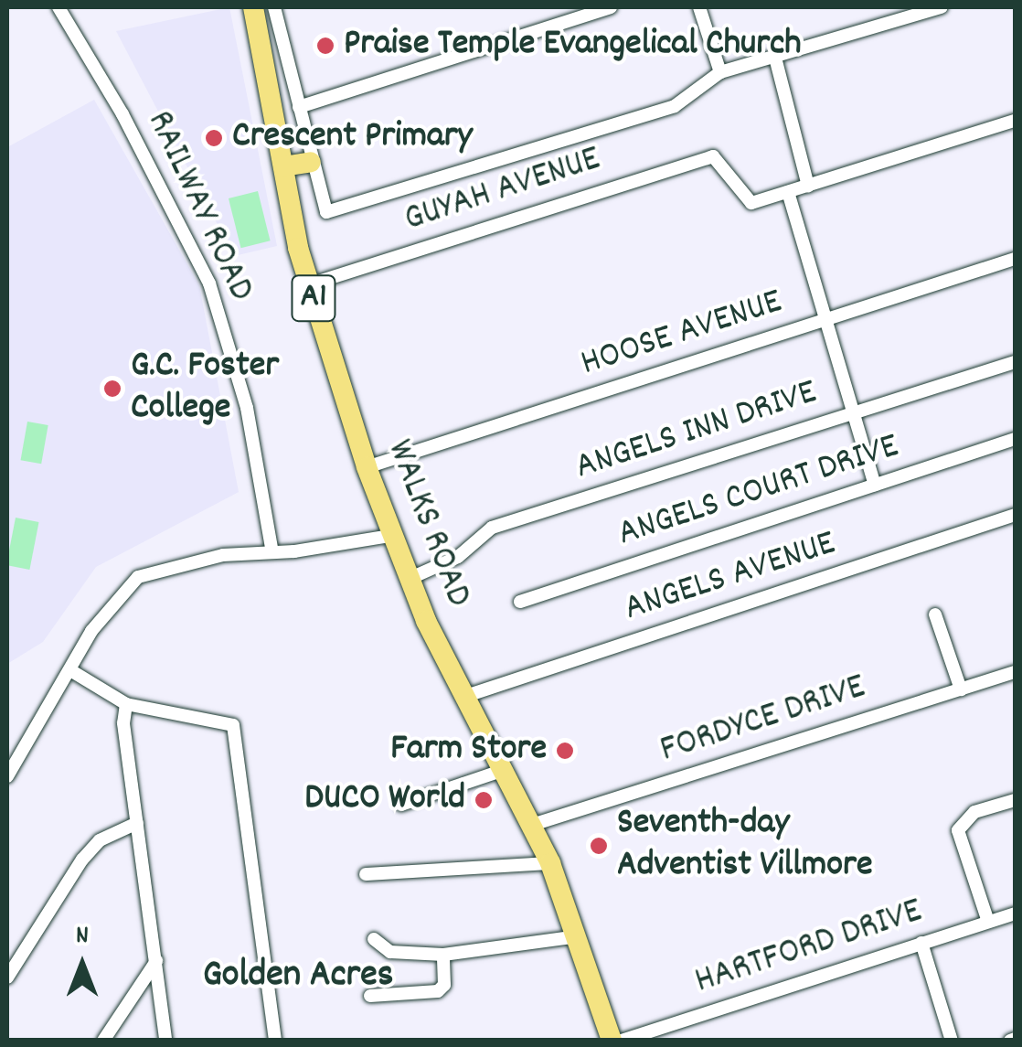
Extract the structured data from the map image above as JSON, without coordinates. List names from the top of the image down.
{
  "streets": {
    "main road": ["A1", "WALKS ROAD"],
    "street": [
      "GUYAH AVENUE",
      "RAILWAY ROAD",
      "HOOSE AVENUE",
      "ANGELS INN DRIVE",
      "ANGELS COURT DRIVE",
      "ANGELS AVENUE",
      "FORDYCE DRIVE",
      "HARTFORD DRIVE"
    ]
  },
  "crossings": [
    ["GUYAH AVENUE", "WALKS ROAD"],
    ["HOOSE AVENUE", "WALKS ROAD"],
    ["ANGELS INN DRIVE", "WALKS ROAD"],
    ["WALKS ROAD", "ANGELS AVENUE"],
    ["WALKS ROAD", "FORDYCE DRIVE"]
  ],
  "districts": ["Golden Acres"],
  "places": [
    "Praise Temple Evangelical Church",
    "Crescent Primary",
    "G.C. Foster College",
    "Farm Store",
    "DUCO World",
    "Seventh-day Adventist Villmore"
  ],
  "north": "top"
}
